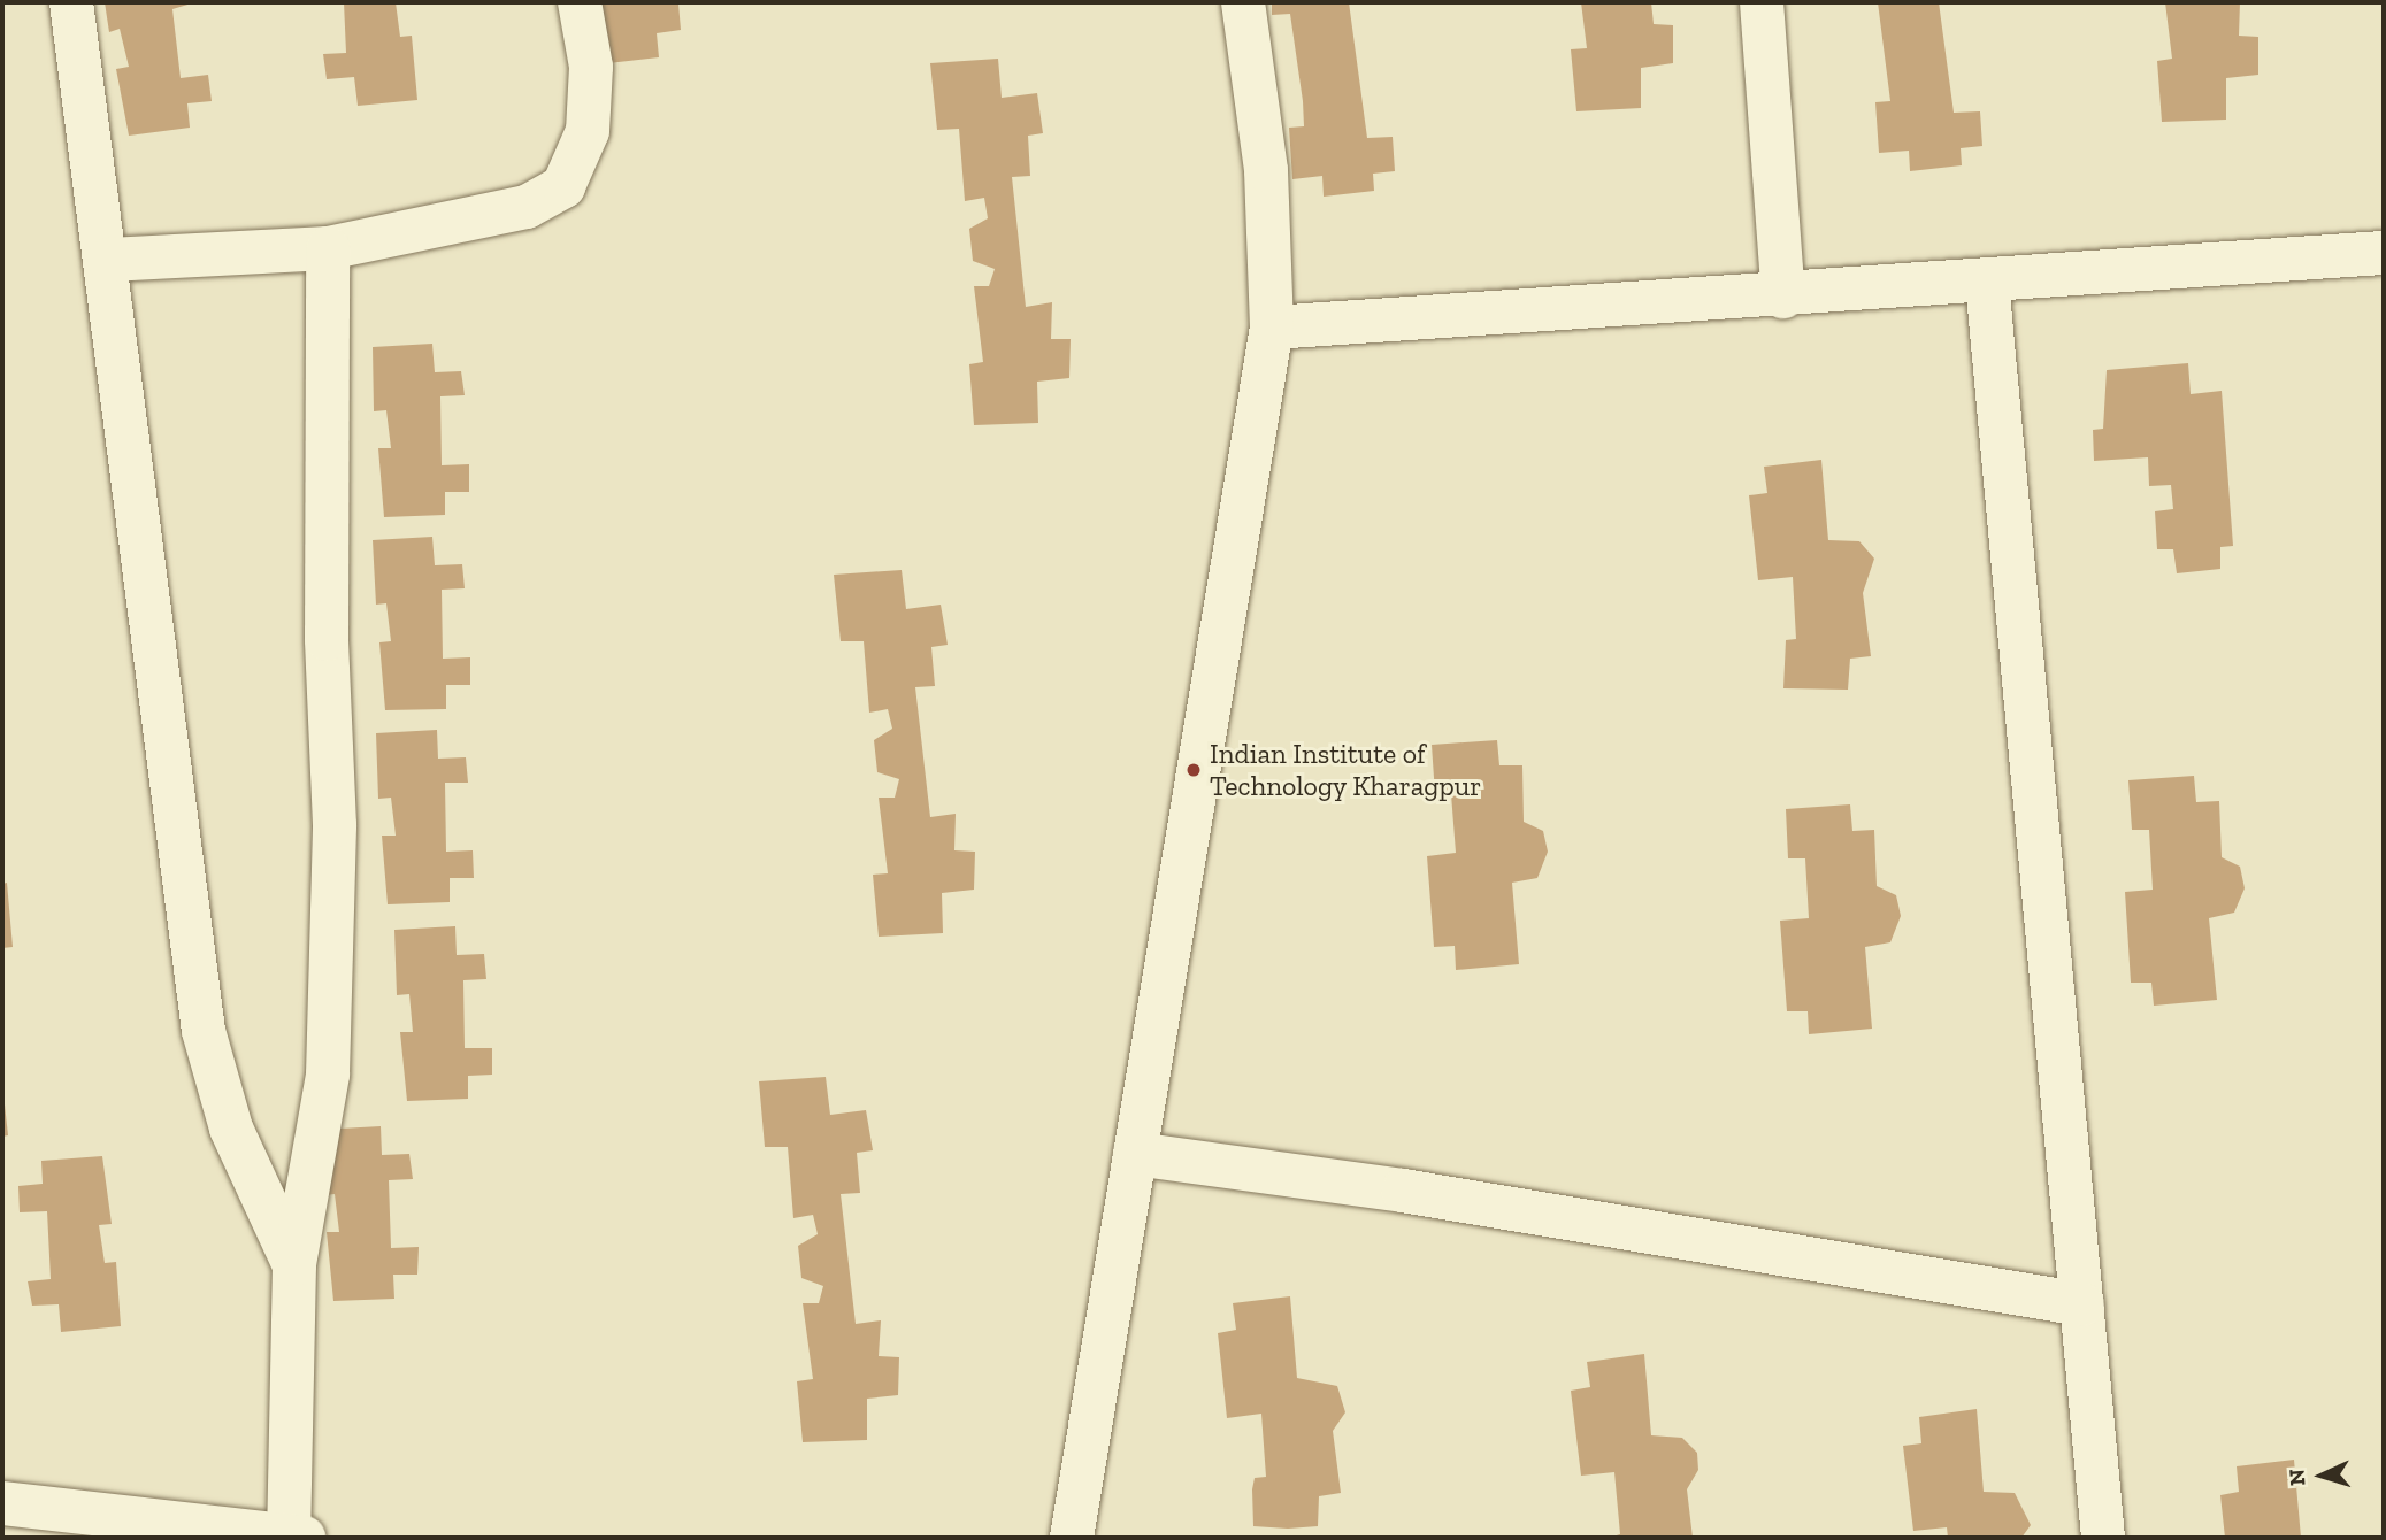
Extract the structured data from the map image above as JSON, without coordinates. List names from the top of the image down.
{
  "places": ["Indian Institute of Technology Kharagpur"],
  "north": "left"
}
